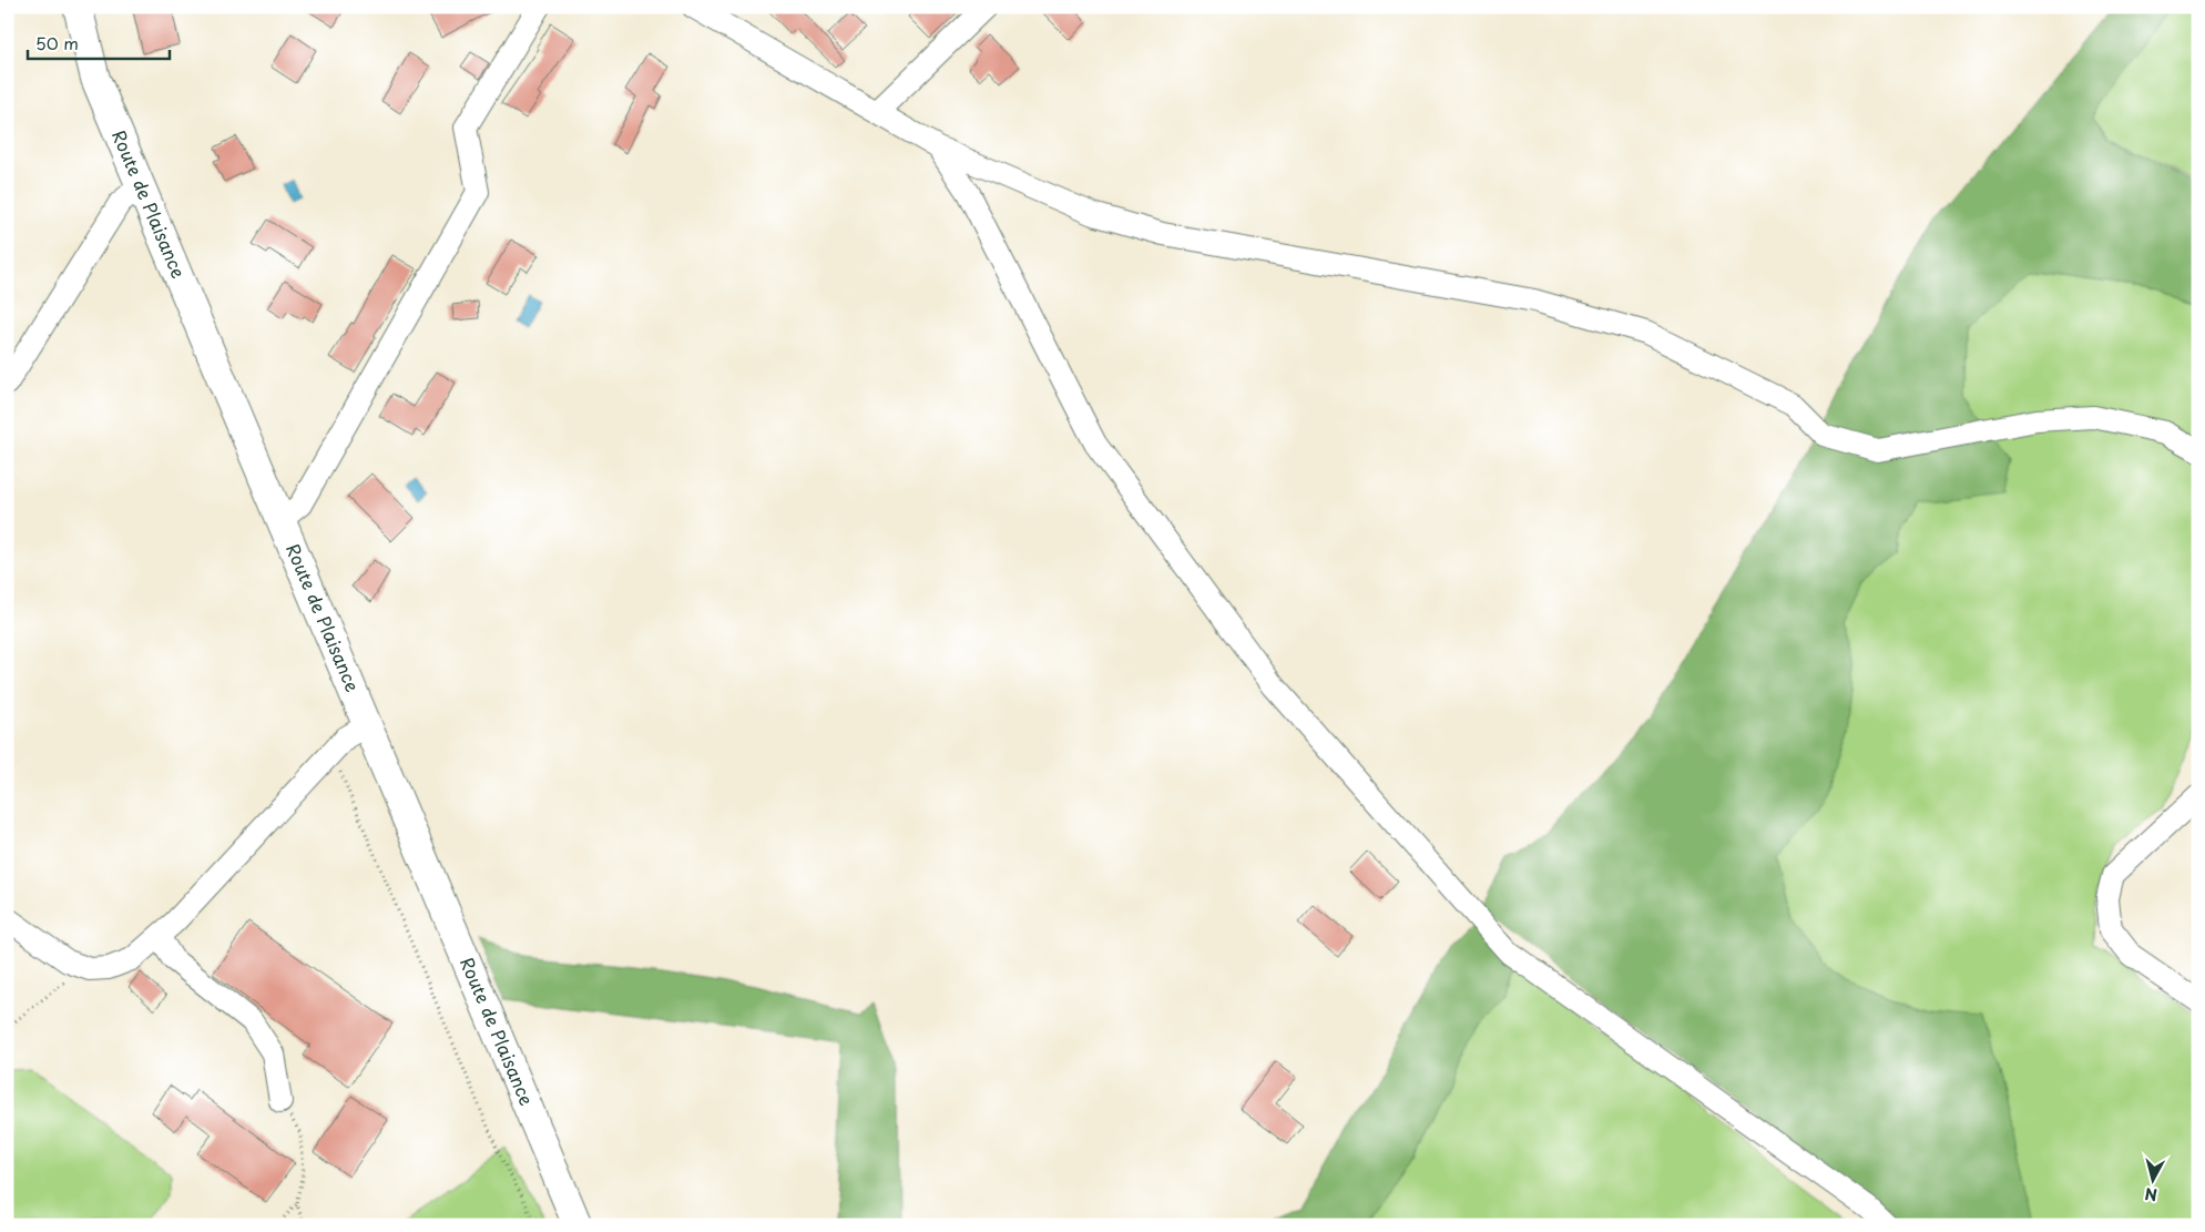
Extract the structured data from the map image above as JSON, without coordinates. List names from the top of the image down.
{
  "streets": {
    "main road": ["Route de Plaisance"]
  },
  "scale_bar": "50 m",
  "north": "bottom"
}
